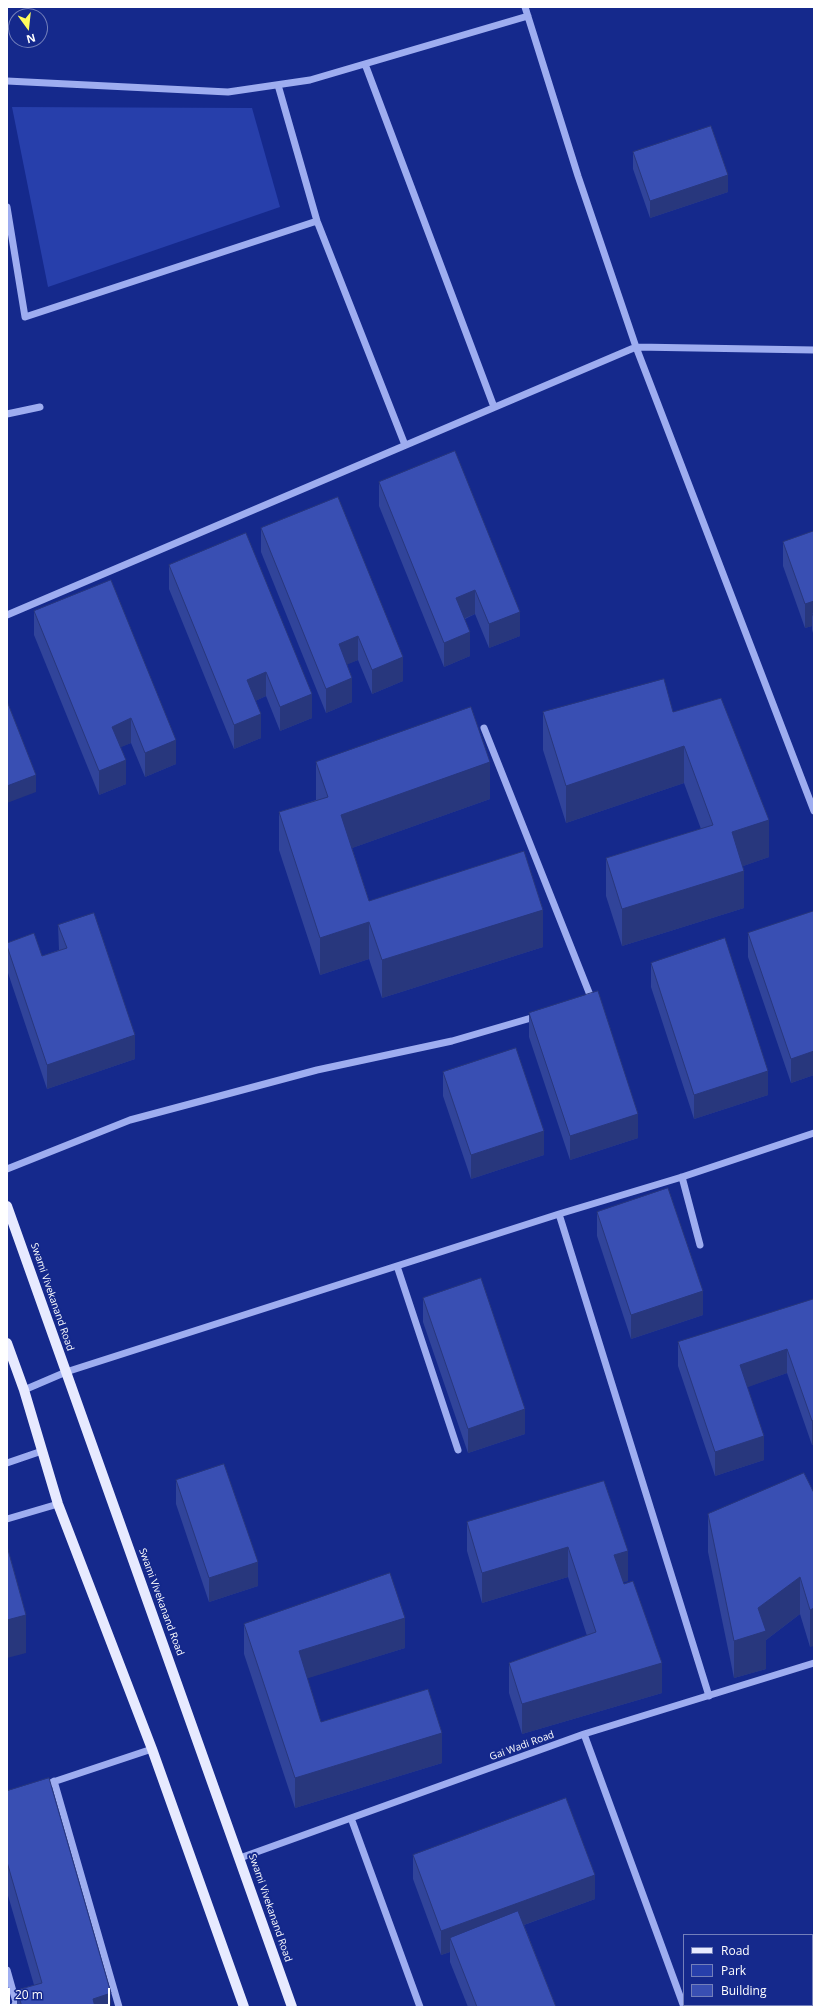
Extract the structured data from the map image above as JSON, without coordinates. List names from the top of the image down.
{
  "streets": {
    "main road": ["Swami Vivekanand Road"],
    "street": ["Gai Wadi Road"]
  },
  "crossings": [
    ["Swami Vivekanand Road", "Gai Wadi Road"]
  ],
  "legend": ["Road", "Park", "Building"],
  "scale_bar": "20 m",
  "north": "bottom"
}
